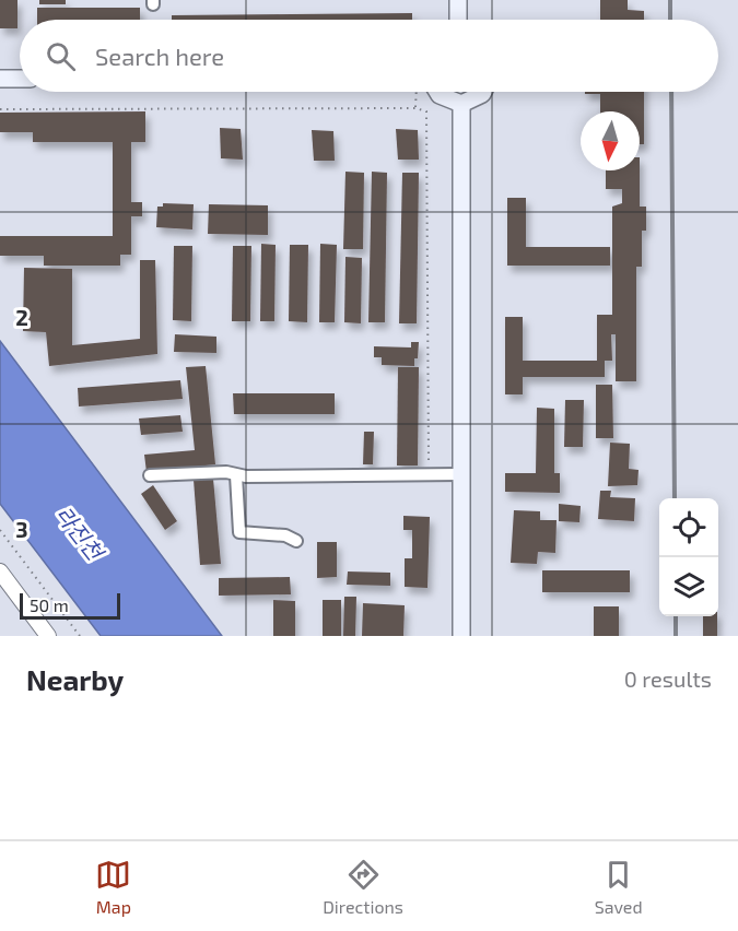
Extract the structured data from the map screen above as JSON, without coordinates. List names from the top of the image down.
{
  "water": ["라진천"],
  "scale_bar": "50 m",
  "north": "bottom",
  "page": {
    "search": "Search here",
    "scale": "50 m",
    "heading": ["Nearby", "0 results"],
    "nav": ["Map", "Directions", "Saved"]
  },
  "grid": {
    "rows": ["2", "3"]
  }
}
